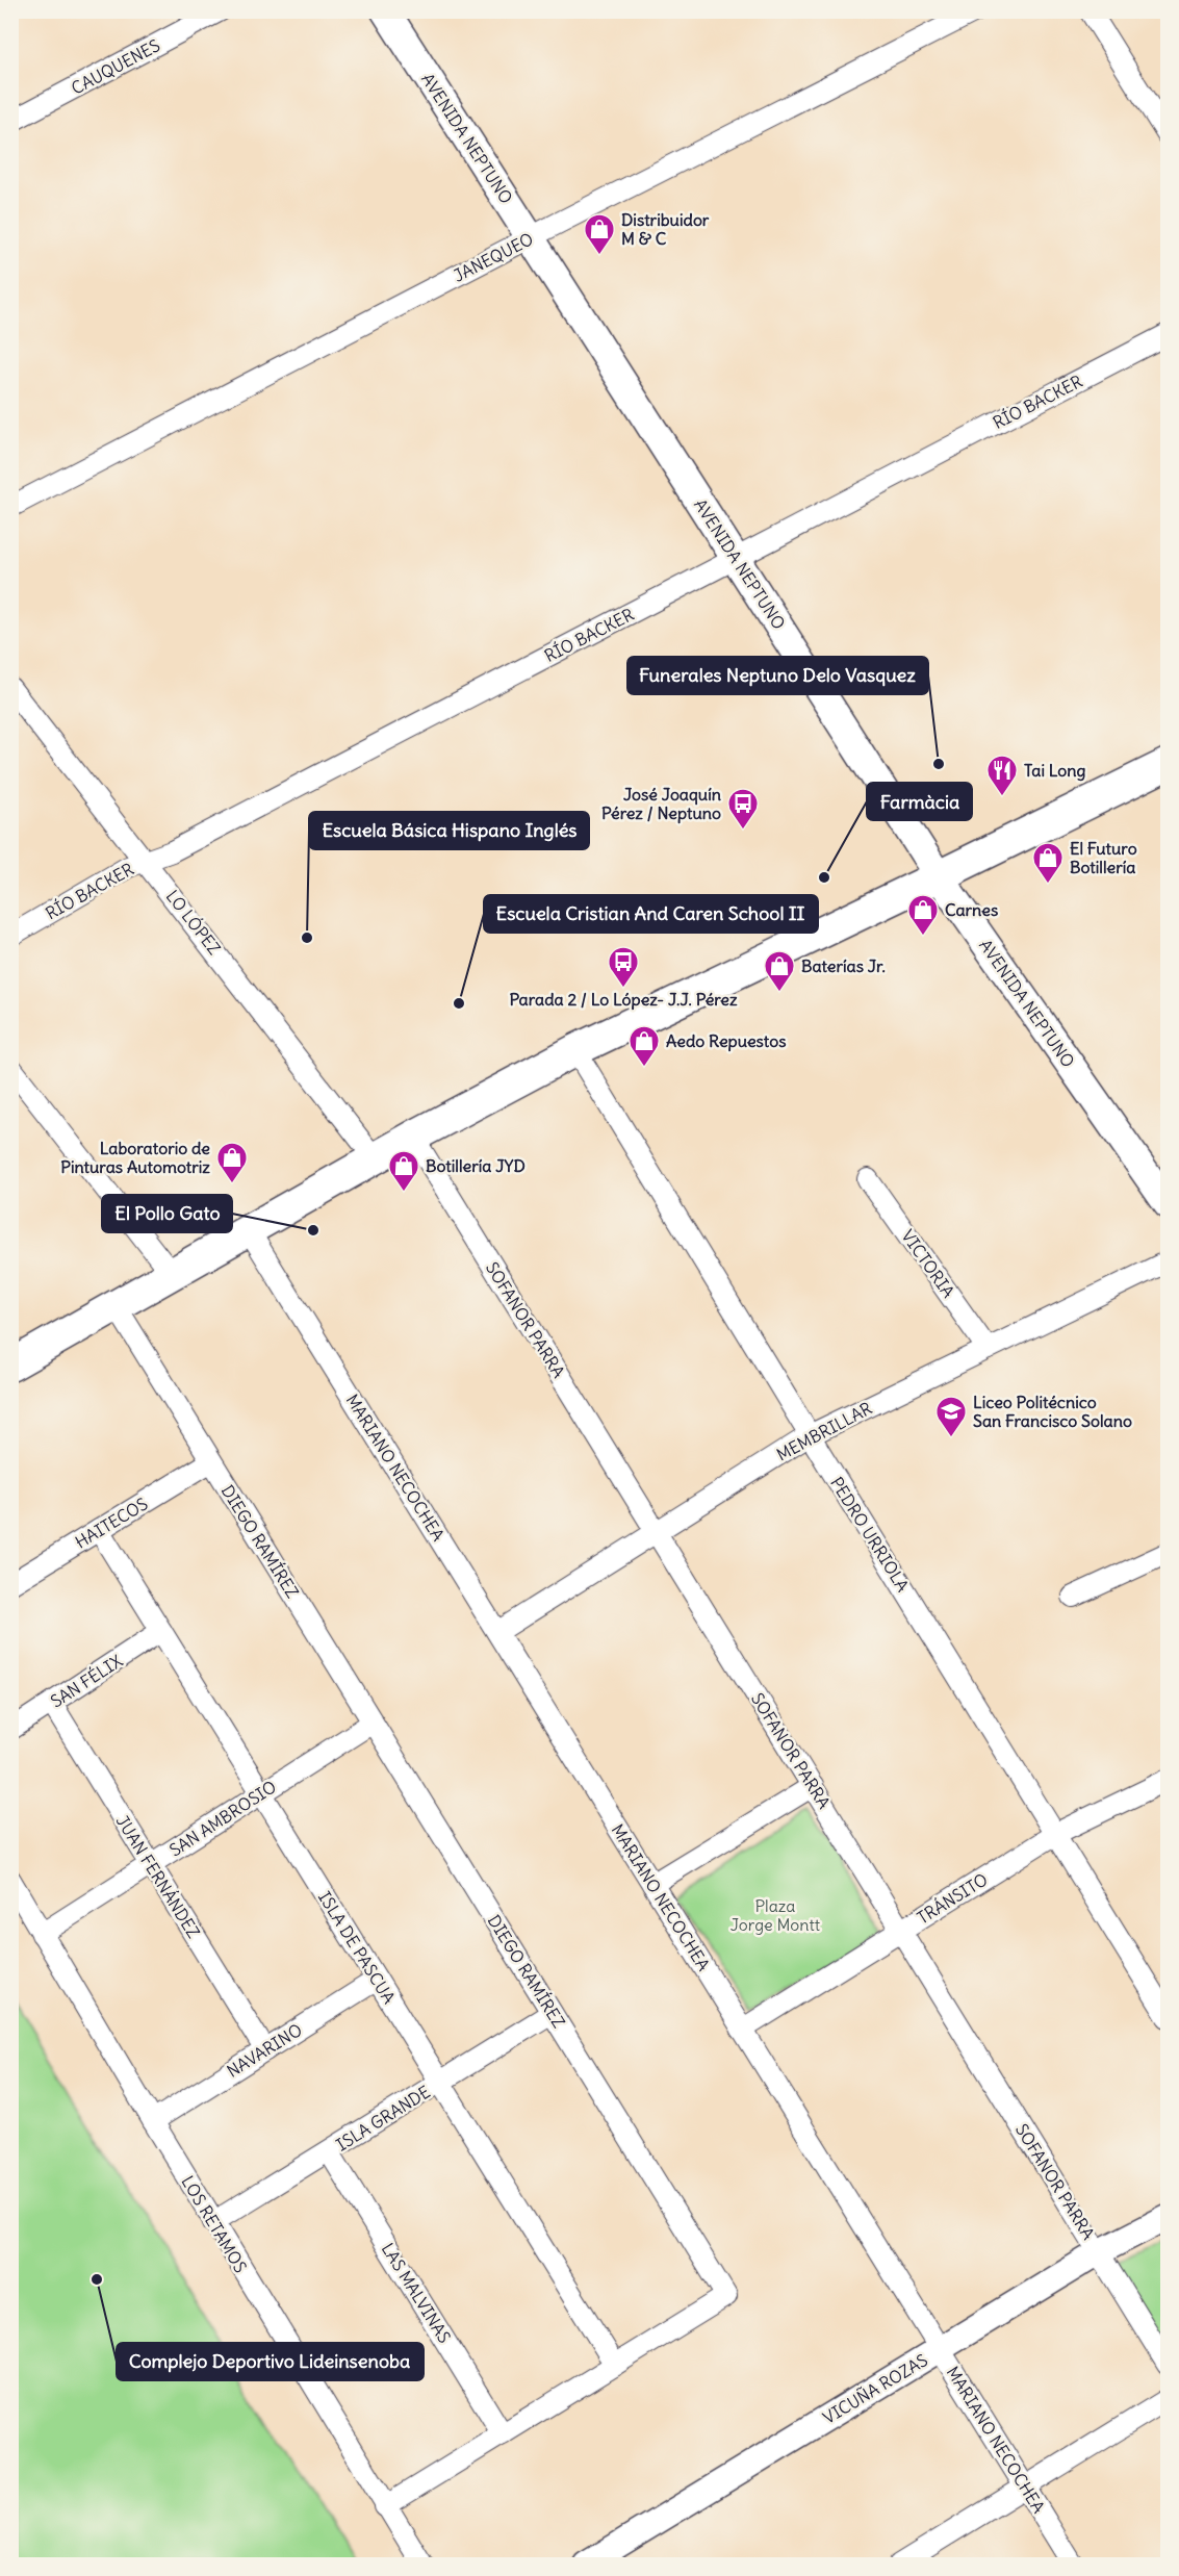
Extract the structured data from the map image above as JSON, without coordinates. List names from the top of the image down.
{
  "streets": {
    "main road": ["AVENIDA NEPTUNO"],
    "street": [
      "CAUQUENES",
      "JANEQUEO",
      "RÍO BACKER",
      "LO LÓPEZ",
      "VICTORIA",
      "SOFANOR PARRA",
      "MEMBRILLAR",
      "MARIANO NECOCHEA",
      "HAITECOS",
      "PEDRO URRIOLA",
      "DIEGO RAMÍREZ",
      "SAN FÉLIX",
      "SAN AMBROSIO",
      "JUAN FERNÁNDEZ",
      "TRÁNSITO",
      "ISLA DE PASCUA",
      "NAVARINO",
      "ISLA GRANDE",
      "LOS RETAMOS",
      "LAS MALVINAS",
      "VICUÑA ROZAS"
    ]
  },
  "crossings": [
    ["AVENIDA NEPTUNO", "JANEQUEO"],
    ["AVENIDA NEPTUNO", "RÍO BACKER"],
    ["RÍO BACKER", "LO LÓPEZ"],
    ["VICTORIA", "MEMBRILLAR"],
    ["SOFANOR PARRA", "MEMBRILLAR"],
    ["SOFANOR PARRA", "TRÁNSITO"],
    ["SOFANOR PARRA", "VICUÑA ROZAS"],
    ["MEMBRILLAR", "MARIANO NECOCHEA"],
    ["MEMBRILLAR", "PEDRO URRIOLA"],
    ["MARIANO NECOCHEA", "TRÁNSITO"],
    ["MARIANO NECOCHEA", "VICUÑA ROZAS"],
    ["HAITECOS", "DIEGO RAMÍREZ"],
    ["HAITECOS", "ISLA DE PASCUA"],
    ["PEDRO URRIOLA", "TRÁNSITO"],
    ["DIEGO RAMÍREZ", "SAN AMBROSIO"],
    ["DIEGO RAMÍREZ", "ISLA DE PASCUA"],
    ["DIEGO RAMÍREZ", "ISLA GRANDE"],
    ["DIEGO RAMÍREZ", "LOS RETAMOS"],
    ["DIEGO RAMÍREZ", "LAS MALVINAS"],
    ["SAN FÉLIX", "JUAN FERNÁNDEZ"],
    ["SAN FÉLIX", "ISLA DE PASCUA"],
    ["SAN AMBROSIO", "JUAN FERNÁNDEZ"],
    ["SAN AMBROSIO", "ISLA DE PASCUA"],
    ["SAN AMBROSIO", "LOS RETAMOS"],
    ["JUAN FERNÁNDEZ", "NAVARINO"],
    ["ISLA DE PASCUA", "NAVARINO"],
    ["ISLA DE PASCUA", "ISLA GRANDE"],
    ["NAVARINO", "LOS RETAMOS"],
    ["ISLA GRANDE", "LOS RETAMOS"],
    ["ISLA GRANDE", "LAS MALVINAS"]
  ],
  "parks": ["Plaza Jorge Montt"],
  "places": {
    "shop": [
      "Distribuidor M & C",
      "El Futuro Botillería",
      "Carnes",
      "Baterías Jr.",
      "Aedo Repuestos",
      "Laboratorio de Pinturas Automotriz",
      "Botillería JYD"
    ],
    "other": [
      "Funerales Neptuno Delo Vasquez",
      "Farmàcia",
      "Escuela Básica Hispano Inglés",
      "Escuela Cristian And Caren School II",
      "El Pollo Gato",
      "Complejo Deportivo Lideinsenoba"
    ],
    "restaurant": ["Tai Long"],
    "bus stop": ["José Joaquín Pérez / Neptuno", "Parada 2 / Lo López- J.J. Pérez"],
    "school or university": ["Liceo Politécnico San Francisco Solano"]
  }
}
